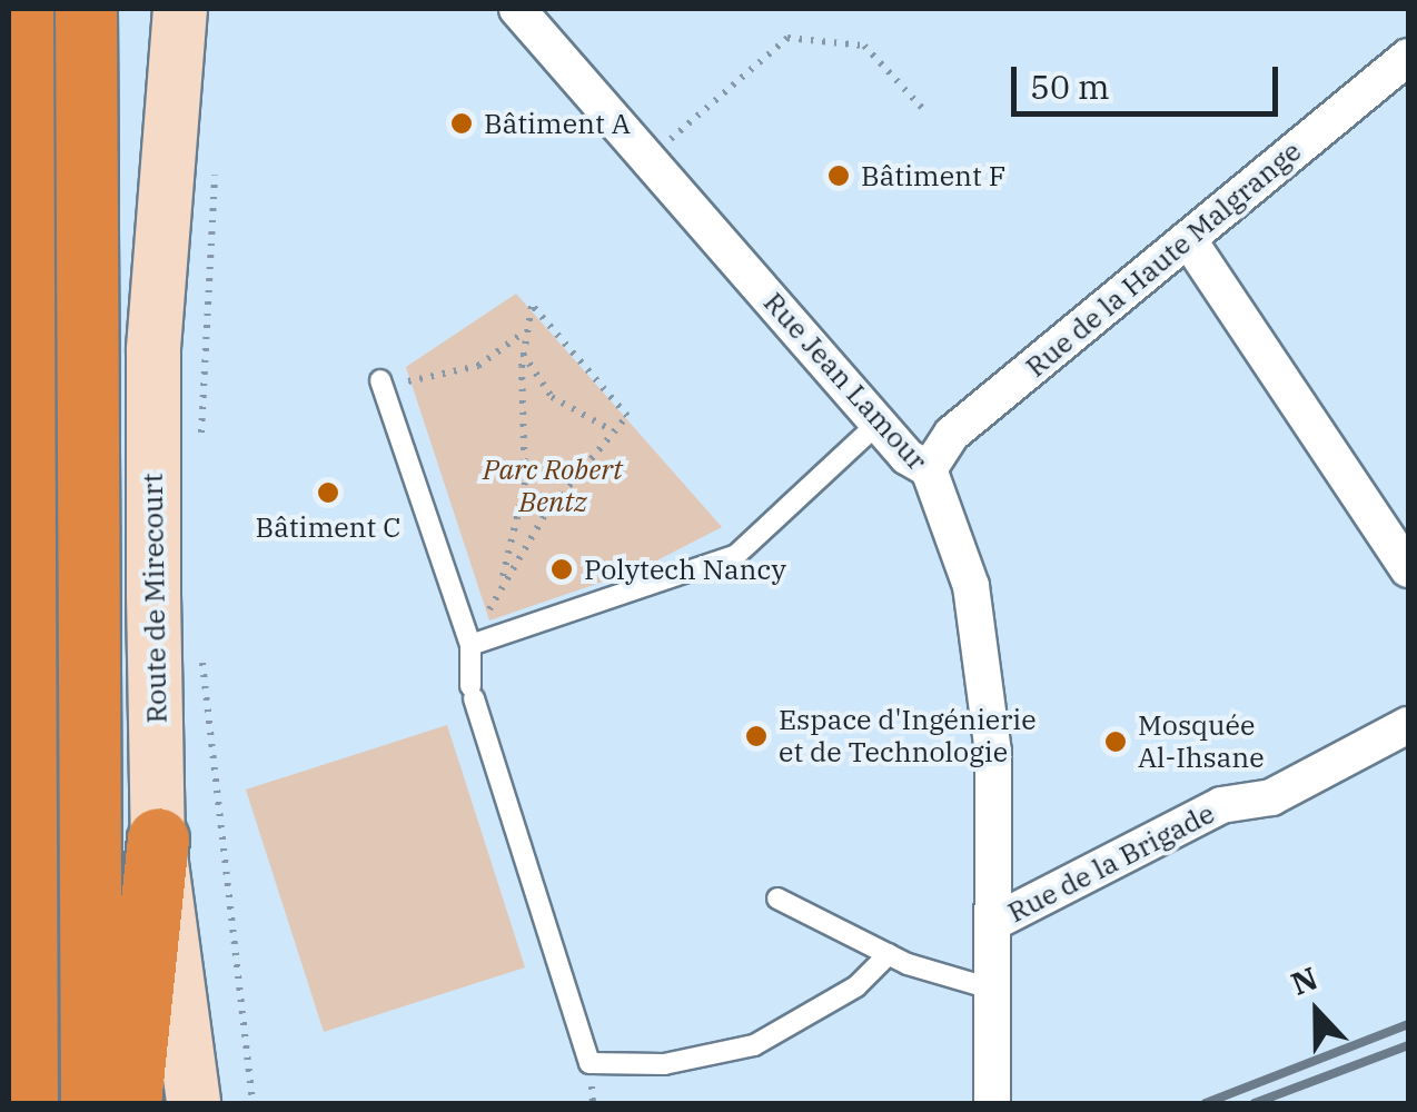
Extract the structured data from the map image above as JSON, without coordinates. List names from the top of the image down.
{
  "streets": {
    "main road": ["Route de Mirecourt"],
    "street": ["Rue de la Haute Malgrange", "Rue Jean Lamour", "Rue de la Brigade"]
  },
  "crossings": [
    ["Rue de la Haute Malgrange", "Rue Jean Lamour"],
    ["Rue Jean Lamour", "Rue de la Brigade"]
  ],
  "parks": ["Parc Robert Bentz"],
  "places": [
    "Bâtiment A",
    "Bâtiment F",
    "Bâtiment C",
    "Polytech Nancy",
    "Espace d'Ingénierie et de Technologie",
    "Mosquée Al-Ihsane"
  ],
  "scale_bar": "50 m",
  "north": "top"
}
